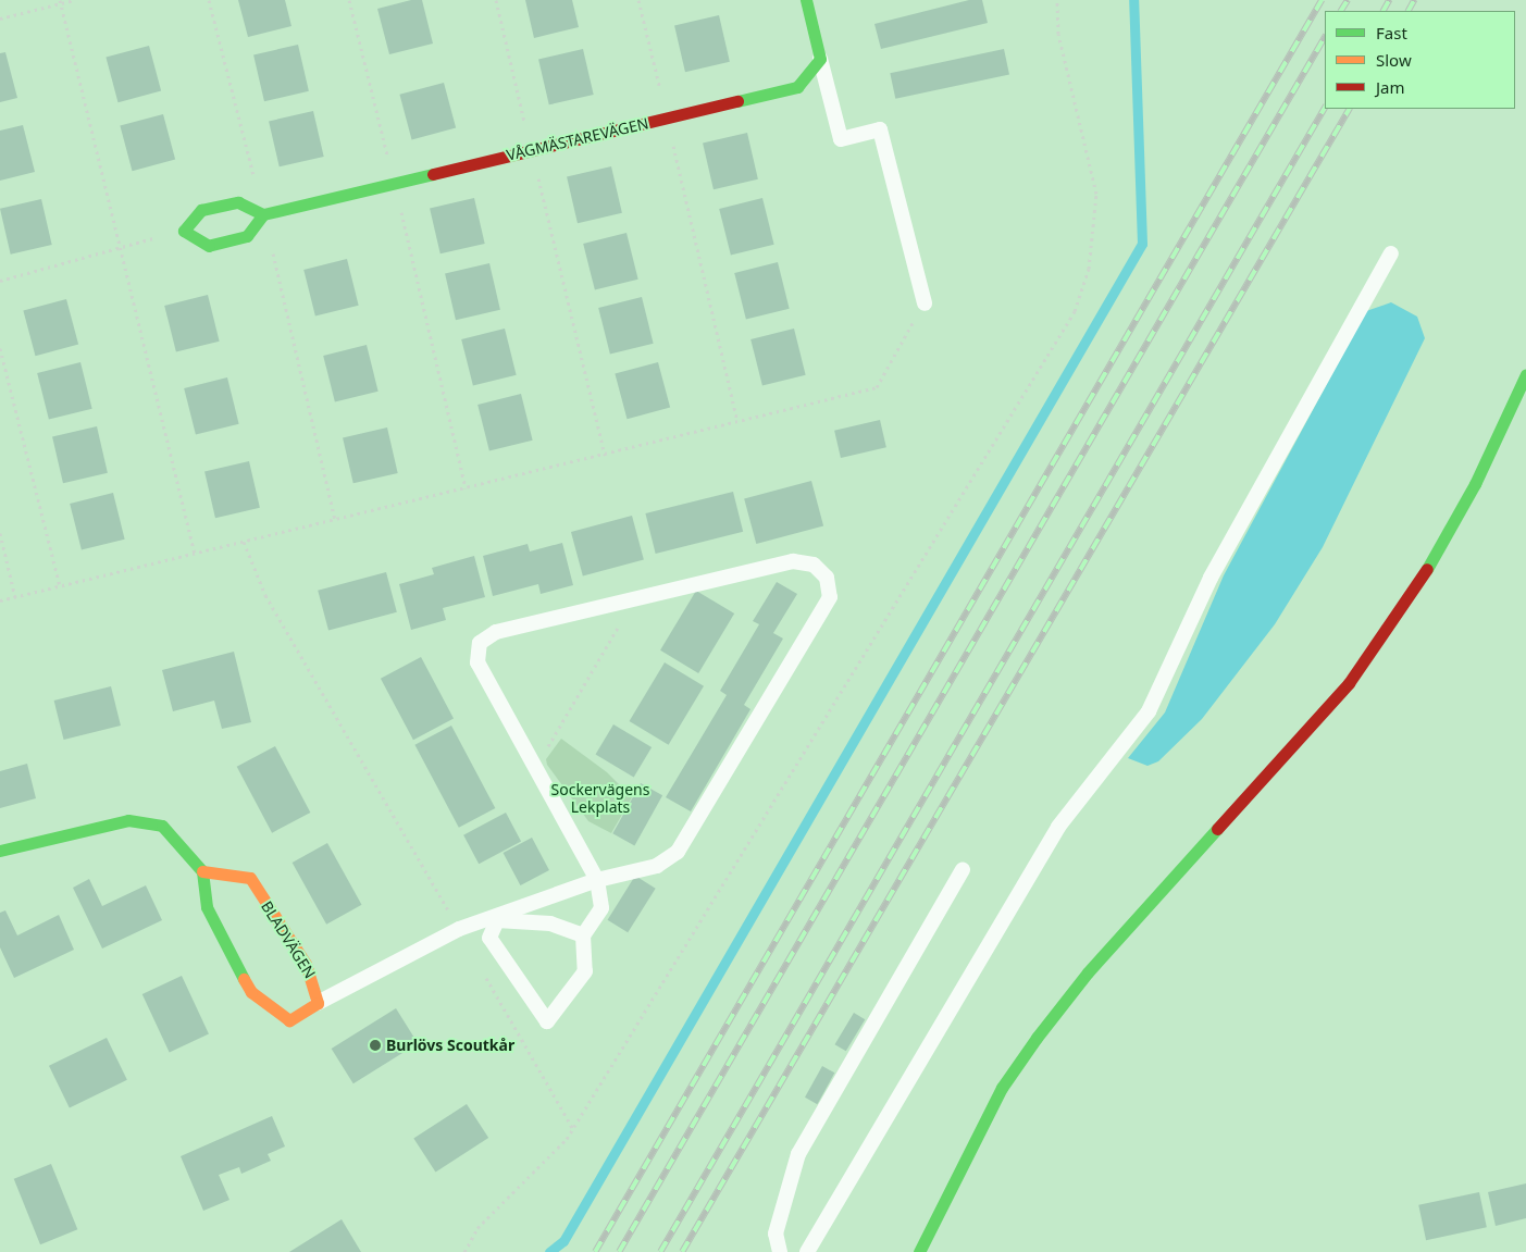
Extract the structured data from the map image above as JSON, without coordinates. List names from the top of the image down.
{
  "streets": {
    "main road": ["VÅGMÄSTAREVÄGEN", "BLADVÄGEN"]
  },
  "parks": ["Sockervägens Lekplats"],
  "places": ["Burlövs Scoutkår"],
  "legend": ["Fast", "Slow", "Jam"]
}
